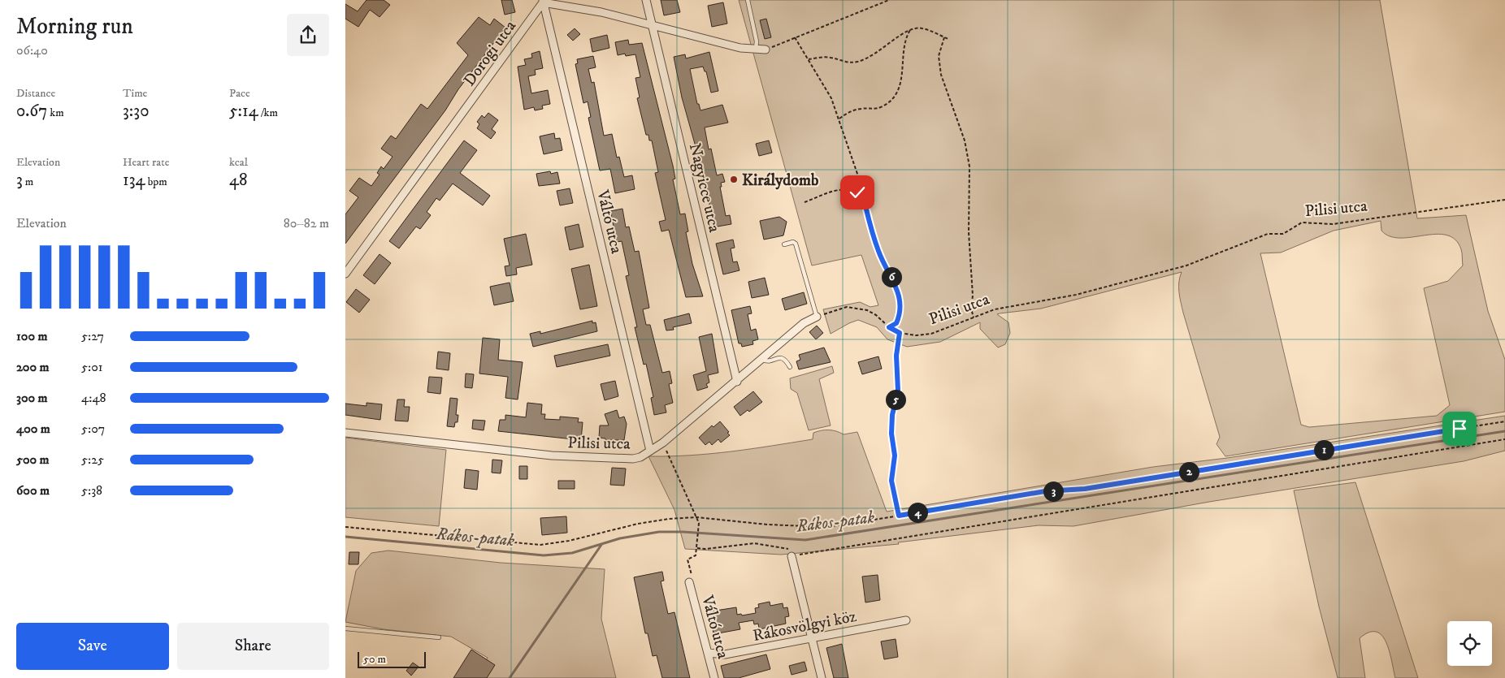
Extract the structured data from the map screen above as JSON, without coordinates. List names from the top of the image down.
{
  "streets": {
    "street": [
      "Dorogi utca",
      "Nagyicce utca",
      "Pilisi utca",
      "Váltó utca",
      "Rákosvölgyi köz"
    ]
  },
  "crossings": [
    ["Dorogi utca", "Váltó utca"],
    ["Nagyicce utca", "Pilisi utca"],
    ["Pilisi utca", "Váltó utca"],
    ["Váltó utca", "Rákosvölgyi köz"]
  ],
  "water": ["Rákos-patak"],
  "places": ["Királydomb"],
  "scale_bar": "50 m",
  "page": {
    "heading": ["Morning run", "06:40"],
    "stats": [
      ["Distance", "0.67 km"],
      ["Time", "3:30"],
      ["Pace", "5:14 /km"],
      ["Elevation", "3 m"],
      ["Heart rate", "134 bpm"],
      ["kcal", "48"]
    ],
    "chart": ["Elevation", "80–82 m"],
    "pins": [
      "6",
      "5",
      "1",
      "2",
      "3",
      "4"
    ],
    "list": [
      {
        "name": "100 m",
        "note": "5:27"
      },
      {
        "name": "200 m",
        "note": "5:01"
      },
      {
        "name": "300 m",
        "note": "4:48"
      },
      {
        "name": "400 m",
        "note": "5:07"
      },
      {
        "name": "500 m",
        "note": "5:25"
      },
      {
        "name": "600 m",
        "note": "5:38"
      }
    ],
    "buttons": ["Save", "Share"],
    "scale": "50 m"
  }
}
